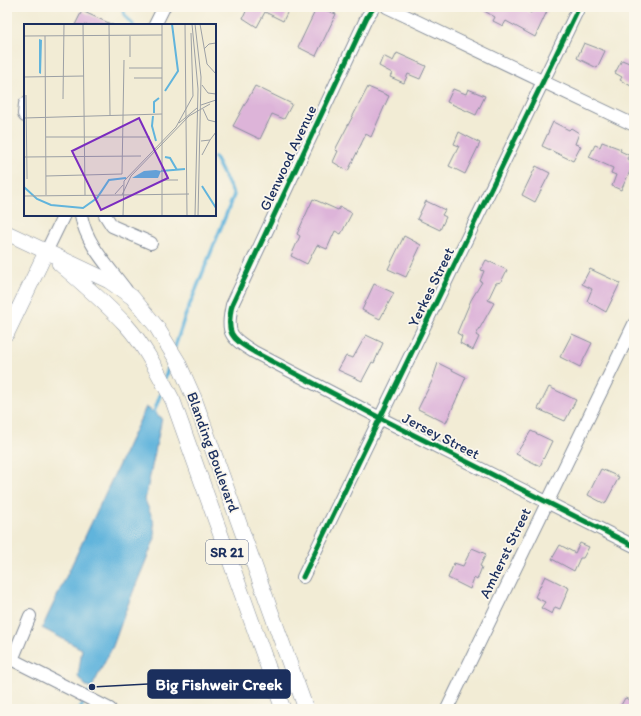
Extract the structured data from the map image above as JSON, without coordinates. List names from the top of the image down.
{
  "streets": {
    "main road": ["Blanding Boulevard", "SR 21"],
    "street": [
      "Glenwood Avenue",
      "Yerkes Street",
      "Jersey Street",
      "Amherst Street"
    ]
  },
  "crossings": [
    ["Glenwood Avenue", "Jersey Street"],
    ["Yerkes Street", "Jersey Street"],
    ["Jersey Street", "Amherst Street"]
  ],
  "places": ["Big Fishweir Creek"]
}
